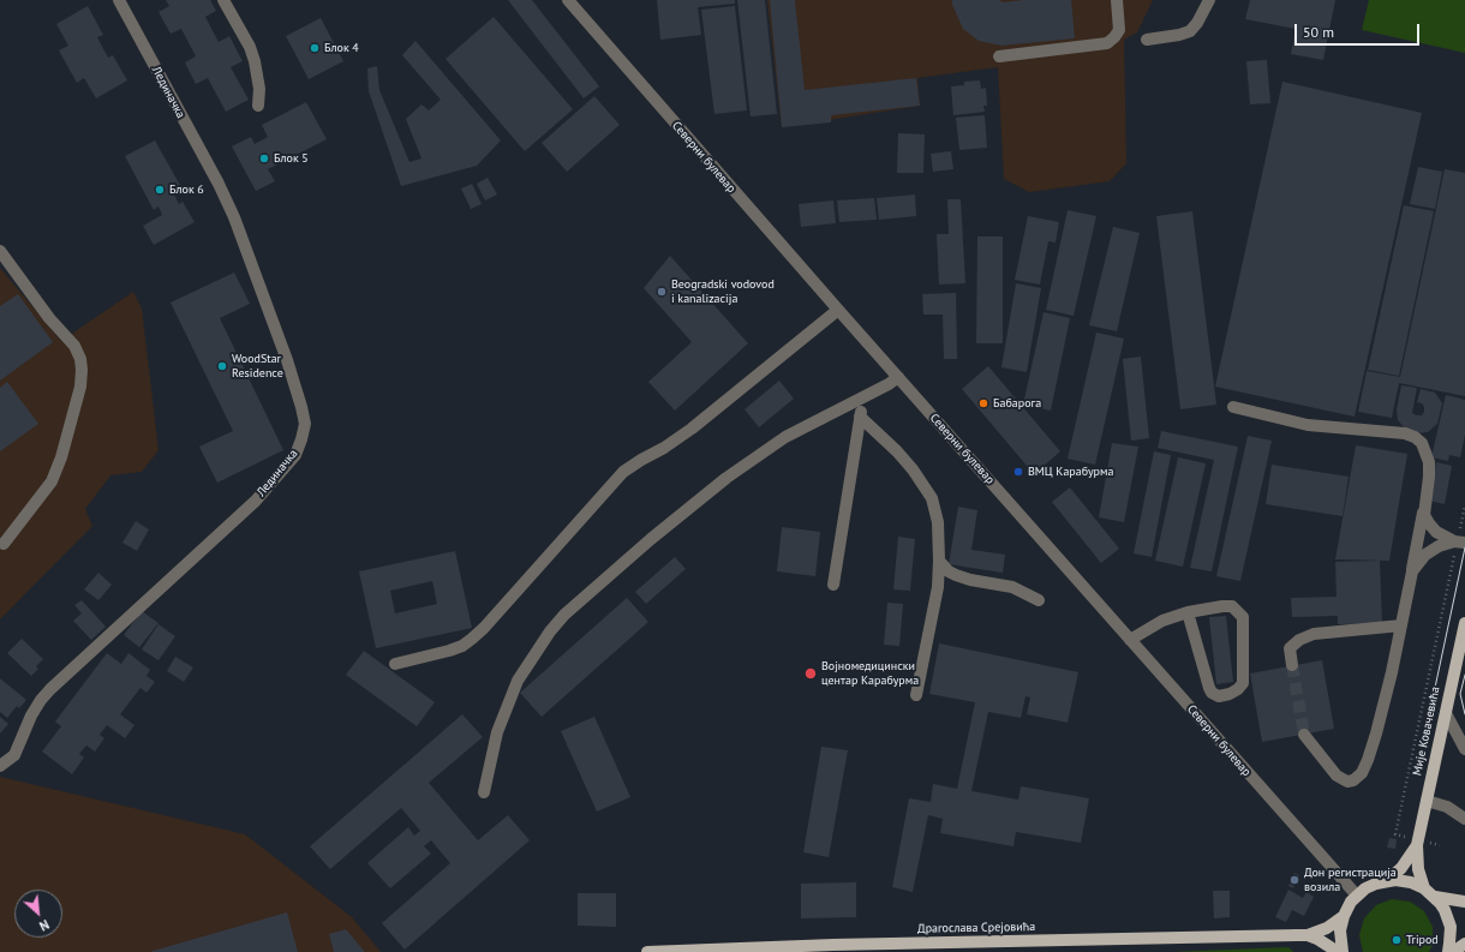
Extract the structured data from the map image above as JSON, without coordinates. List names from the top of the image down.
{
  "streets": {
    "main road": ["Мије Ковачевића", "Драгослава Срејовића"],
    "street": ["Лединачка", "Северни булевар"]
  },
  "crossings": [
    ["Северни булевар", "Мије Ковачевића"]
  ],
  "places": [
    "Блок 4",
    "Блок 5",
    "Блок 6",
    "Beogradski vodovod i kanalizacija",
    "WoodStar Residence",
    "Бабарога",
    "ВМЦ Карабурма",
    "Војномедицински центар Карабурма",
    "Дон регистрација возила",
    "Tripod"
  ],
  "scale_bar": "50 m",
  "north": "bottom right"
}
